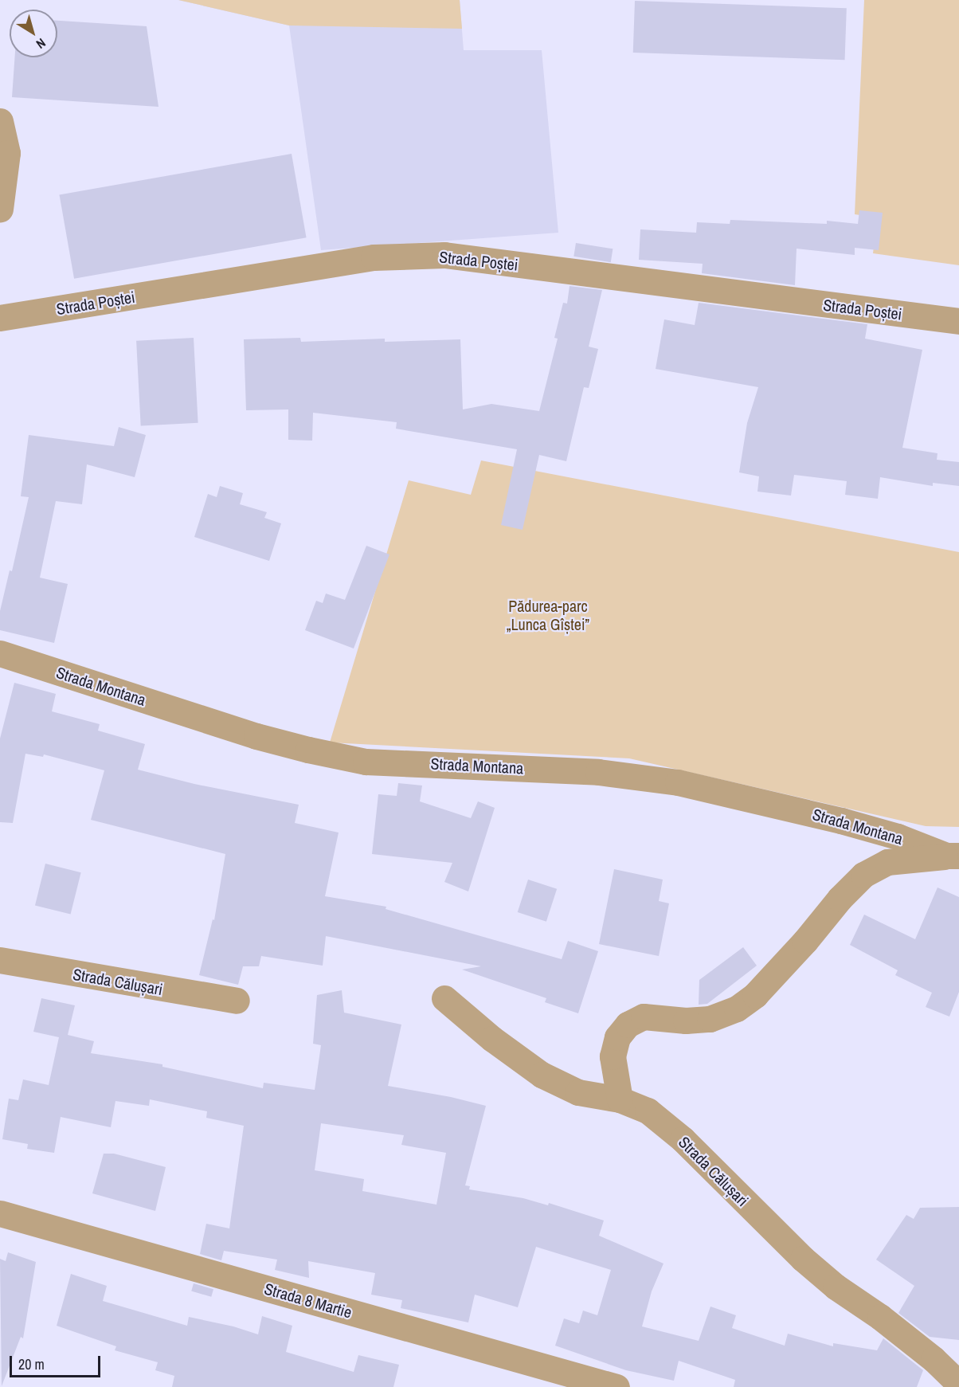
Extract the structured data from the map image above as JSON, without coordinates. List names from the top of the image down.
{
  "streets": {
    "street": [
      "Strada Poștei",
      "Strada Montana",
      "Strada Călușari",
      "Strada 8 Martie"
    ]
  },
  "parks": ["Pădurea-parc „Lunca Gîștei”"],
  "scale_bar": "20 m",
  "north": "bottom right"
}
